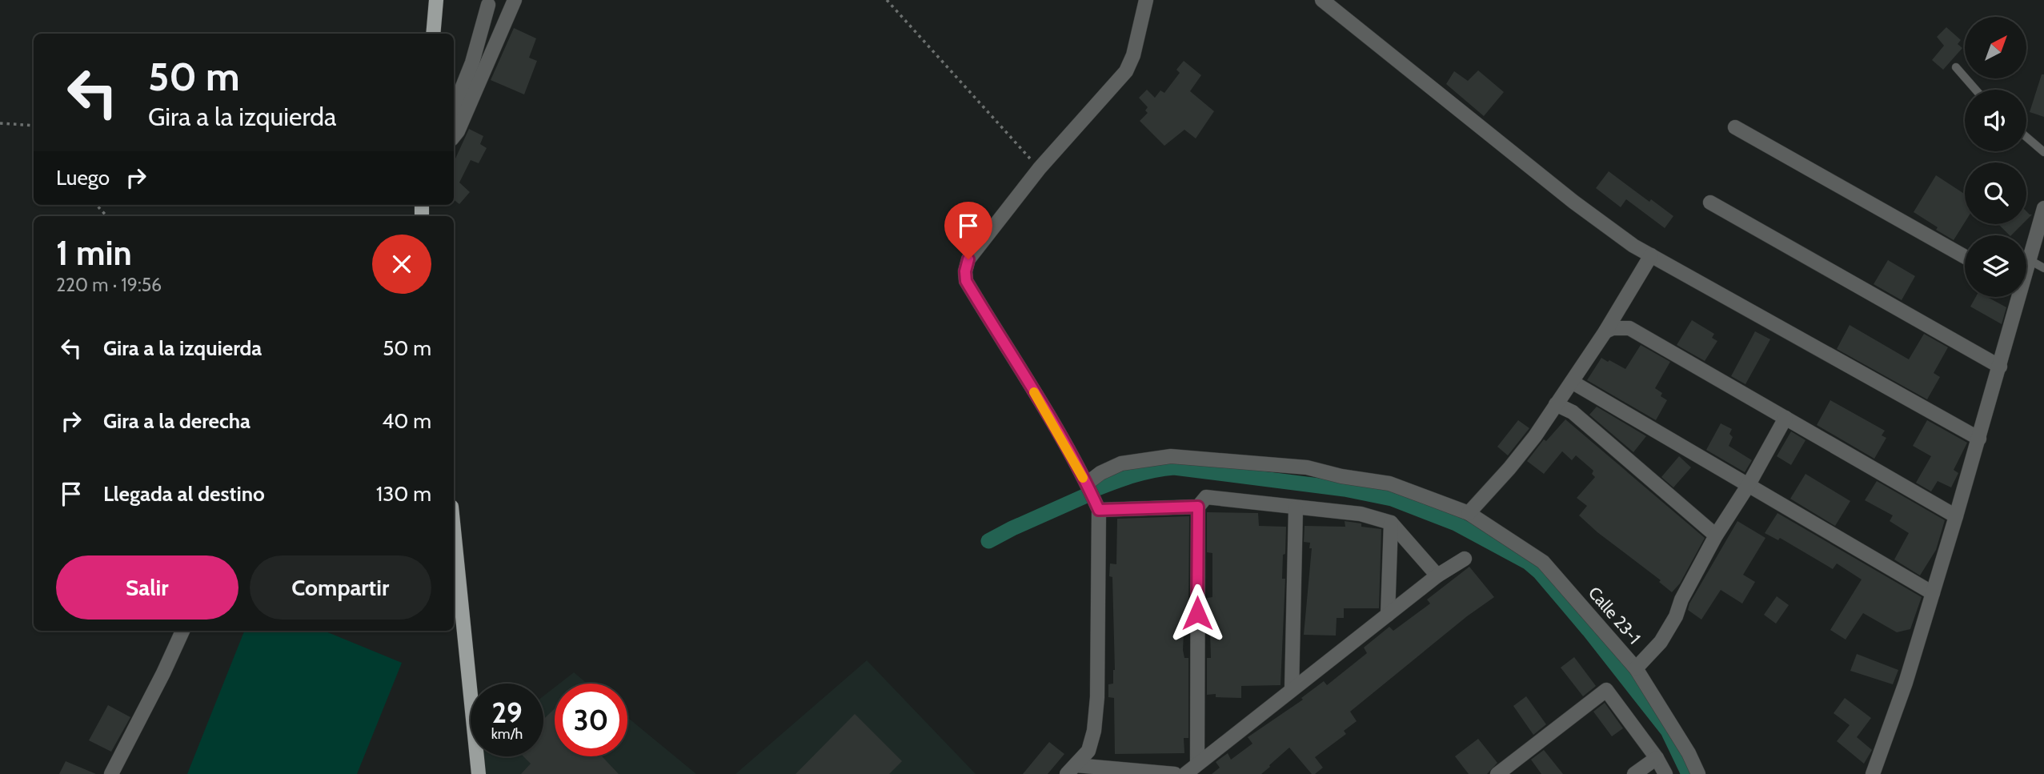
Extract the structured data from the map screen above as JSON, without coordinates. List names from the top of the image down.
{
  "streets": {
    "street": ["Calle 23-1"]
  },
  "north": "top right",
  "page": {
    "turn": ["50 m", "Gira a la izquierda"],
    "then": "Luego",
    "heading": ["1 min", "220 m · 19:56"],
    "list": [
      {
        "name": "Gira a la izquierda",
        "value": "50 m"
      },
      {
        "name": "Gira a la derecha",
        "value": "40 m"
      },
      {
        "name": "Llegada al destino",
        "value": "130 m"
      }
    ],
    "buttons": ["Salir", "Compartir"],
    "speed": "29 km/h",
    "limit": "30"
  }
}
